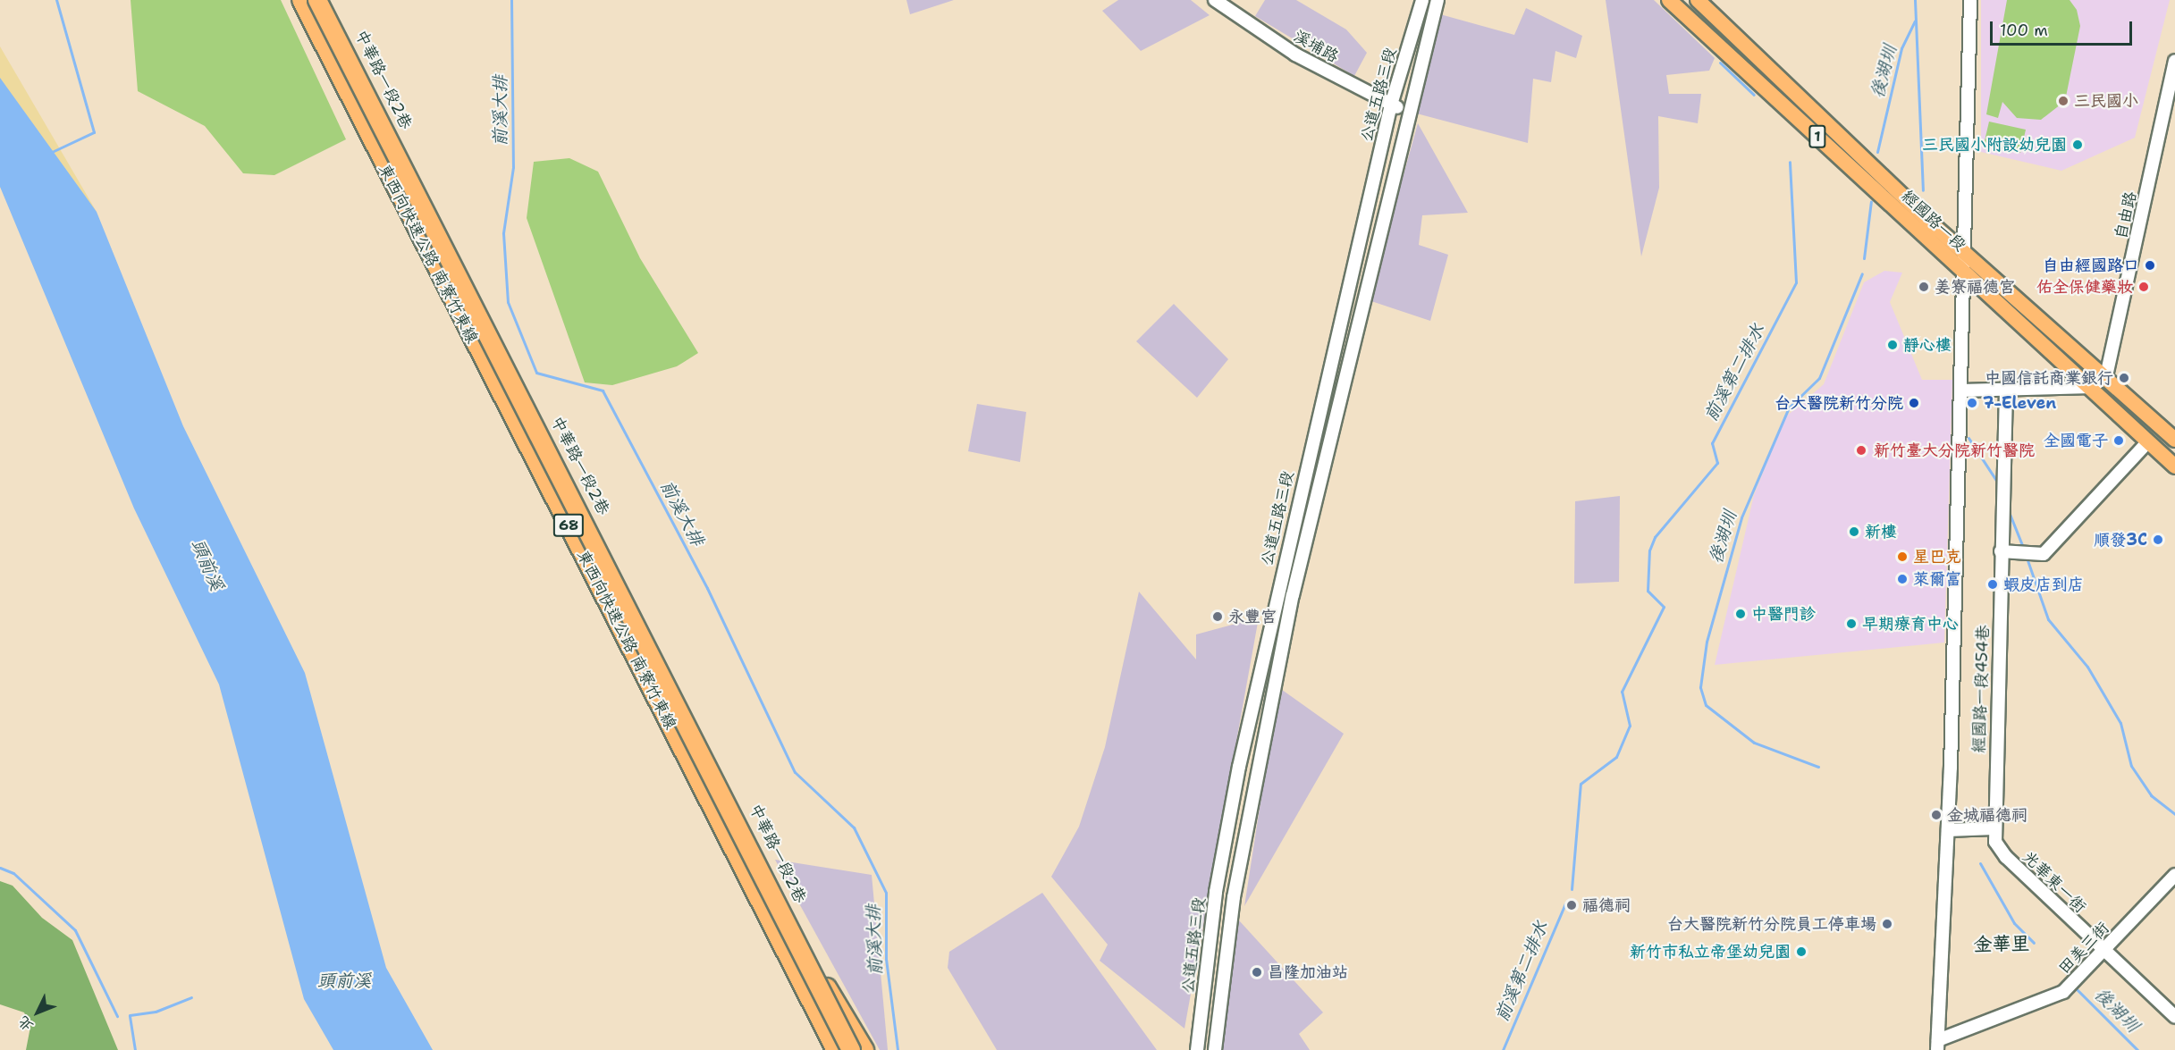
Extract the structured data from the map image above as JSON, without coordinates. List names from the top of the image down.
{
  "streets": {
    "highway": ["東西向快速公路 南寮竹東線", "68"],
    "main road": ["1", "經國路一段"],
    "street": [
      "溪埔路",
      "中華路一段2巷",
      "公道五路三段",
      "自由路",
      "經國路一段454巷",
      "光華東一街",
      "田美三街"
    ]
  },
  "crossings": [
    ["溪埔路", "公道五路三段"],
    ["中華路一段2巷", "東西向快速公路 南寮竹東線"],
    ["自由路", "經國路一段"],
    ["經國路一段454巷", "光華東一街"],
    ["光華東一街", "田美三街"]
  ],
  "districts": ["金華里"],
  "water": [
    "後湖圳",
    "前溪大排",
    "前溪第二排水",
    "頭前溪"
  ],
  "places": [
    "三民國小",
    "三民國小附設幼兒園",
    "自由經國路口",
    "姜寮福德宮",
    "佑全保健藥妝",
    "靜心樓",
    "中國信託商業銀行",
    "台大醫院新竹分院",
    "7-Eleven",
    "全國電子",
    "新竹臺大分院新竹醫院",
    "新樓",
    "順發3C",
    "星巴克",
    "萊爾富",
    "蝦皮店到店",
    "中醫門診",
    "永豐宮",
    "早期療育中心",
    "金城福德祠",
    "福德祠",
    "台大醫院新竹分院員工停車場",
    "新竹市私立帝堡幼兒園",
    "昌隆加油站"
  ],
  "scale_bar": "100 m",
  "north": "bottom left"
}
